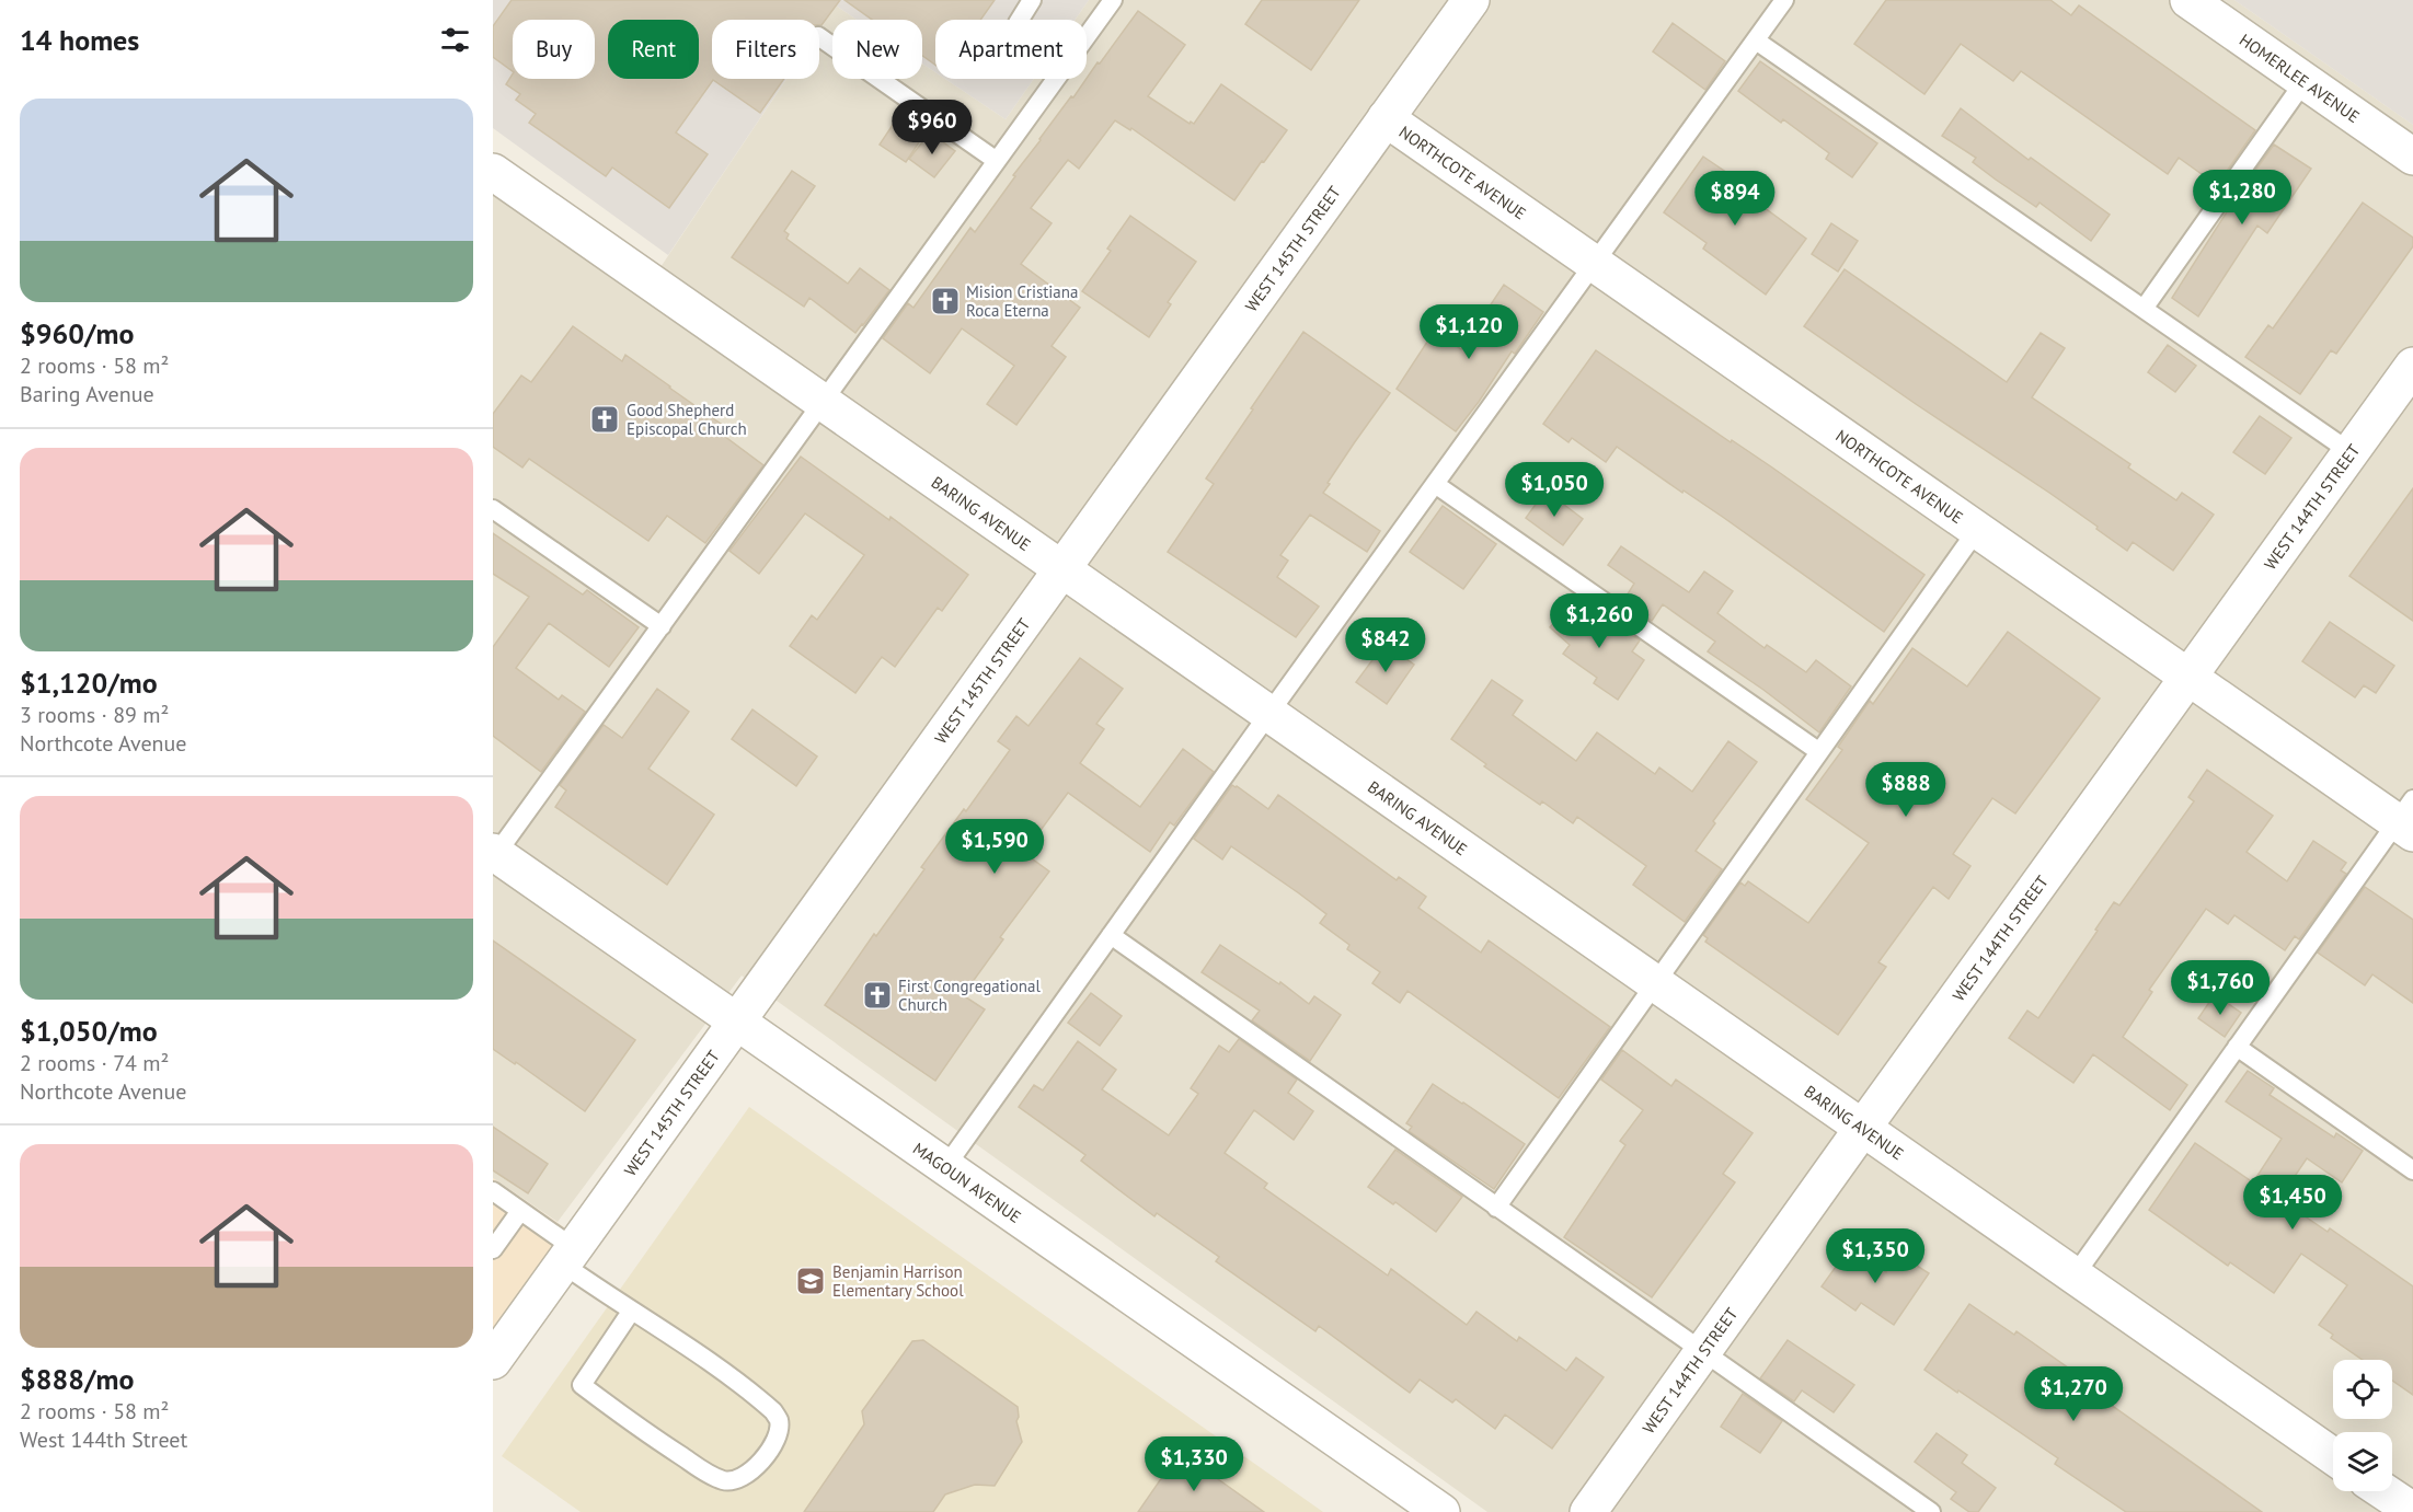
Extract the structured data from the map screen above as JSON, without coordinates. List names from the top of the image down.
{
  "streets": {
    "street": [
      "HOMERLEE AVENUE",
      "NORTHCOTE AVENUE",
      "WEST 145TH STREET",
      "WEST 144TH STREET",
      "BARING AVENUE",
      "MAGOUN AVENUE"
    ]
  },
  "crossings": [
    ["NORTHCOTE AVENUE", "WEST 145TH STREET"],
    ["NORTHCOTE AVENUE", "WEST 144TH STREET"],
    ["WEST 145TH STREET", "BARING AVENUE"],
    ["WEST 145TH STREET", "MAGOUN AVENUE"],
    ["WEST 144TH STREET", "BARING AVENUE"]
  ],
  "places": {
    "church": ["Mision Cristiana Roca Eterna", "Good Shepherd Episcopal Church", "First Congregational Church"],
    "school or university": ["Benjamin Harrison Elementary School"]
  },
  "page": {
    "heading": "14 homes",
    "chip": [
      "Buy",
      "Rent",
      "Filters",
      "New",
      "Apartment"
    ],
    "list": [
      {
        "name": "$960/mo",
        "note": "2 rooms · 58 m² · Baring Avenue"
      },
      {
        "name": "$1,120/mo",
        "note": "3 rooms · 89 m² · Northcote Avenue"
      },
      {
        "name": "$1,050/mo",
        "note": "2 rooms · 74 m² · Northcote Avenue"
      },
      {
        "name": "$888/mo",
        "note": "2 rooms · 58 m² · West 144th Street"
      }
    ],
    "price": [
      "$960",
      "$1,280",
      "$894",
      "$1,120",
      "$1,050",
      "$1,260",
      "$842",
      "$888",
      "$1,590",
      "$1,760",
      "$1,450",
      "$1,350",
      "$1,270",
      "$1,330"
    ]
  }
}
